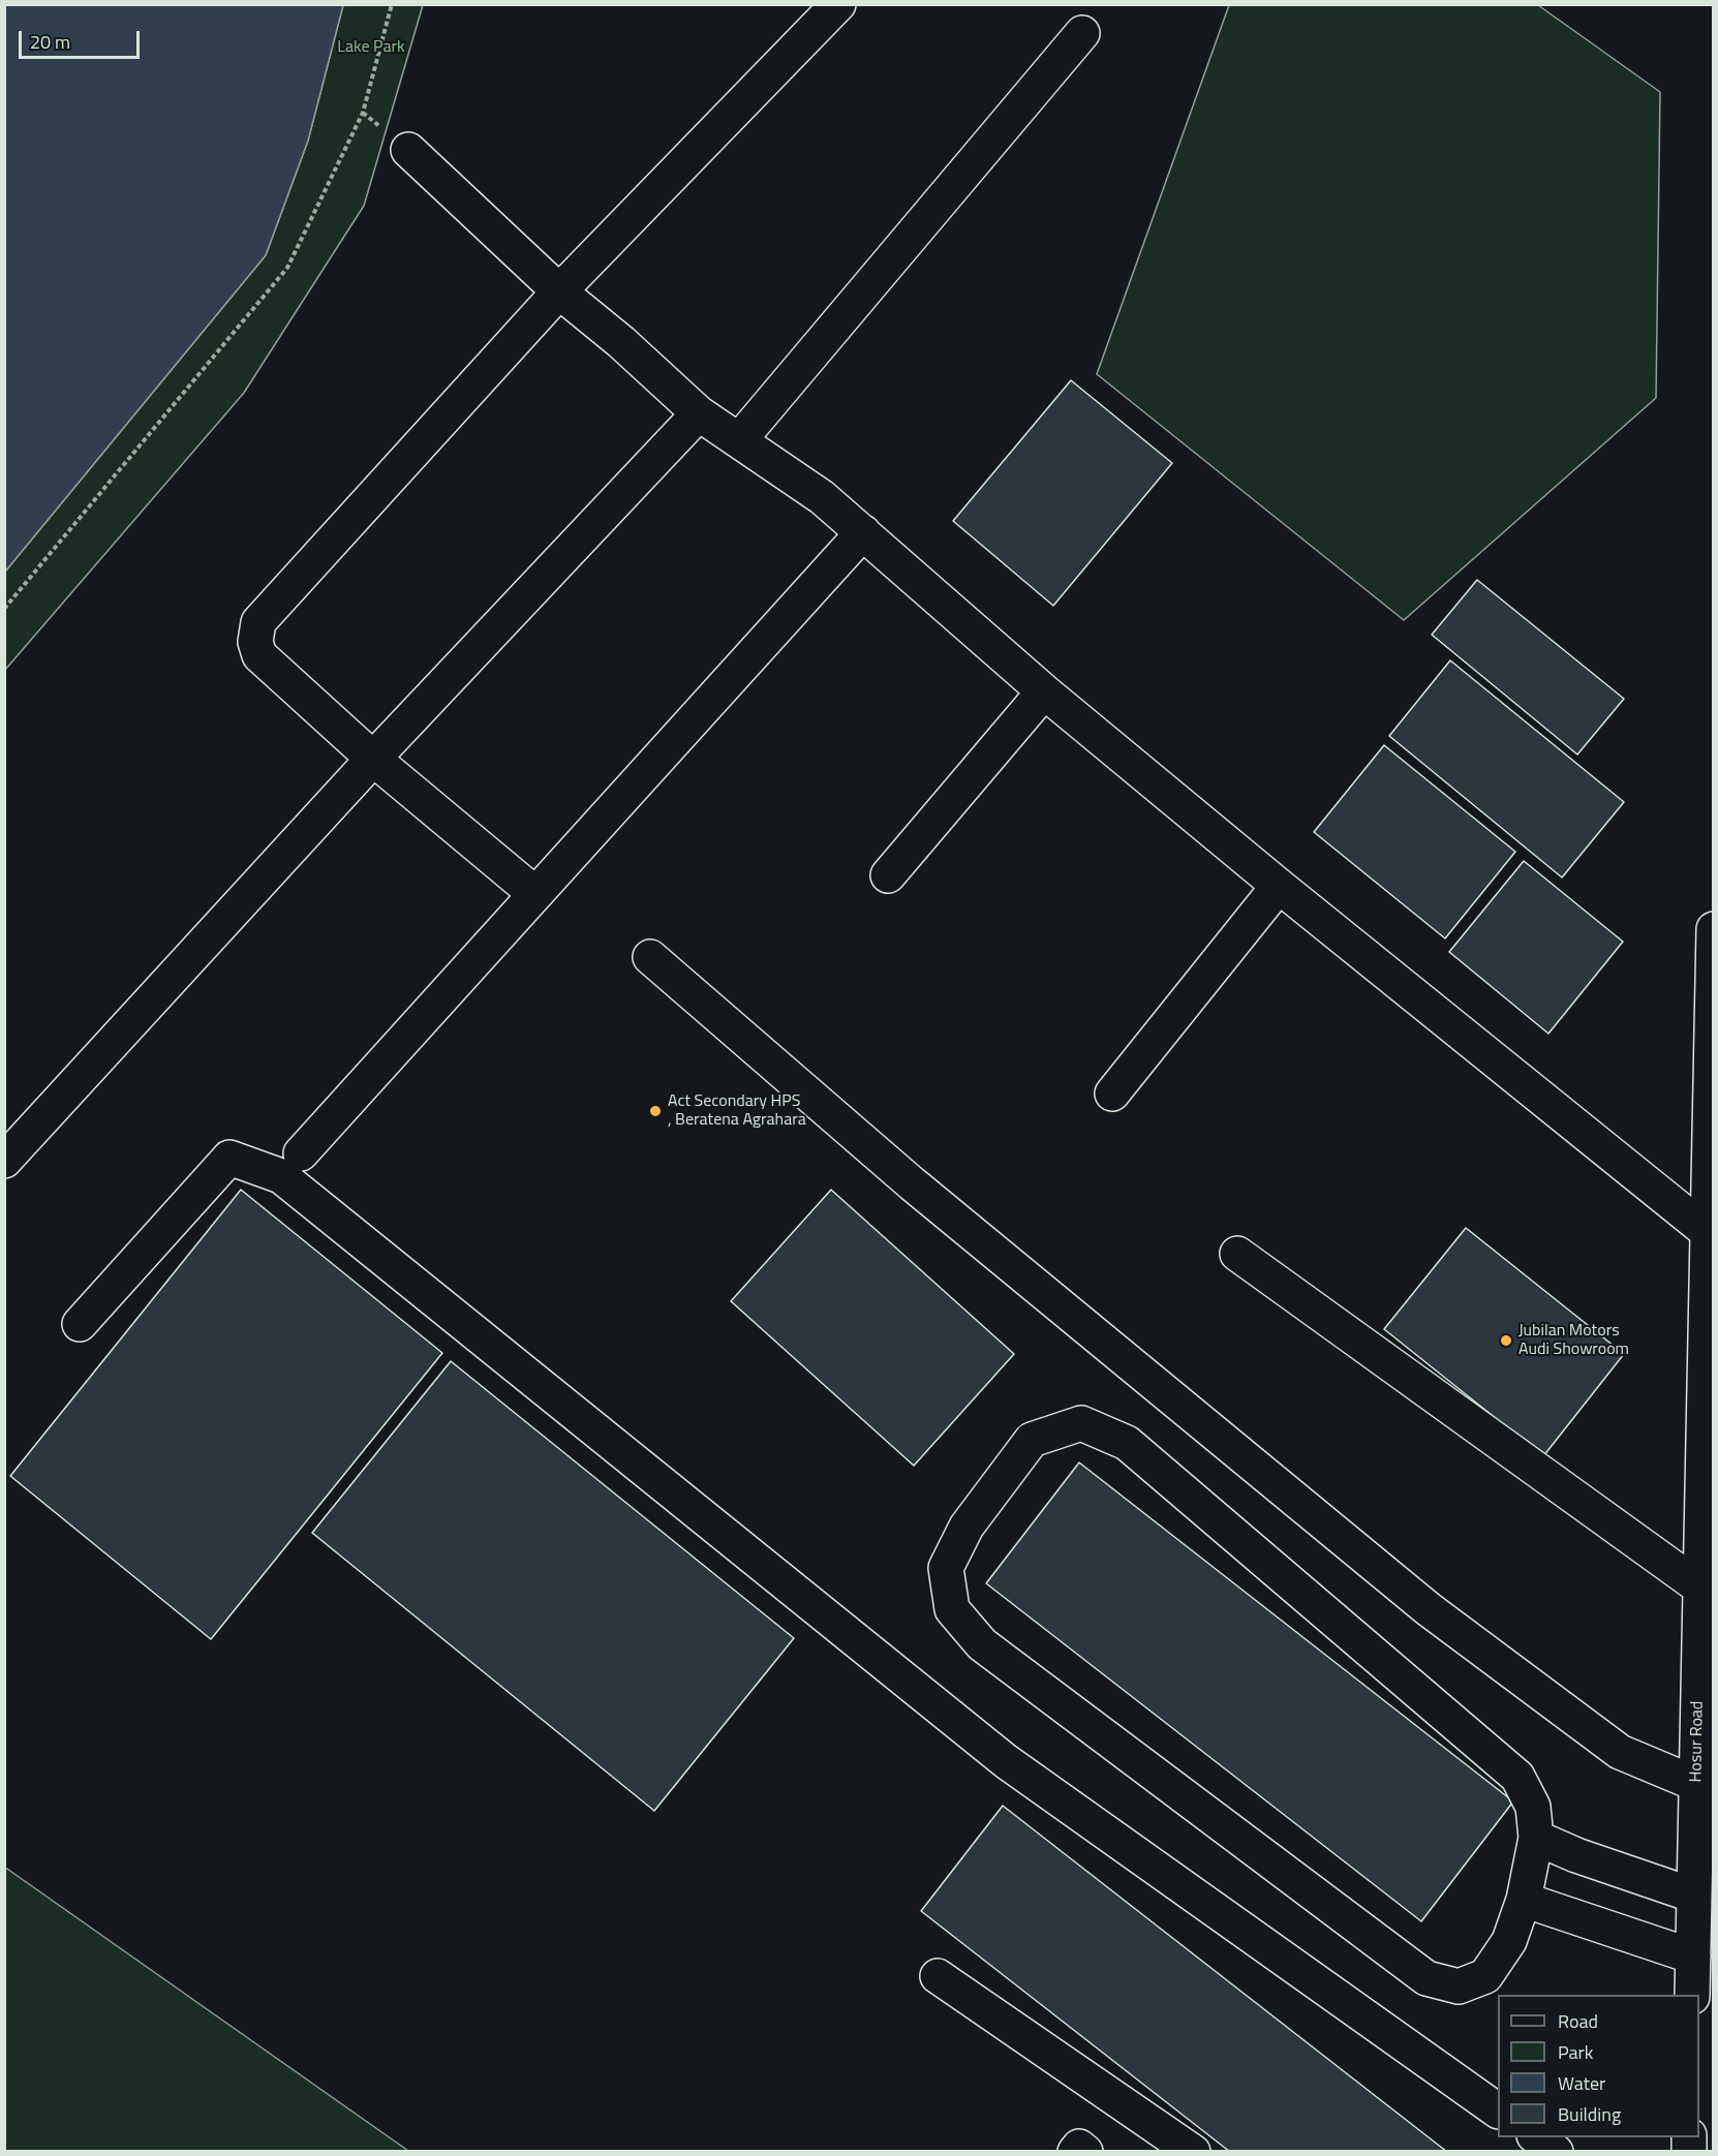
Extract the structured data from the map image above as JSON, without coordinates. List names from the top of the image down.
{
  "streets": {
    "street": ["Hosur Road"]
  },
  "parks": ["Lake Park"],
  "places": ["Act Secondary HPS , Beratena Agrahara", "Jubilan Motors Audi Showroom"],
  "legend": [
    "Road",
    "Park",
    "Water",
    "Building"
  ],
  "scale_bar": "20 m"
}
